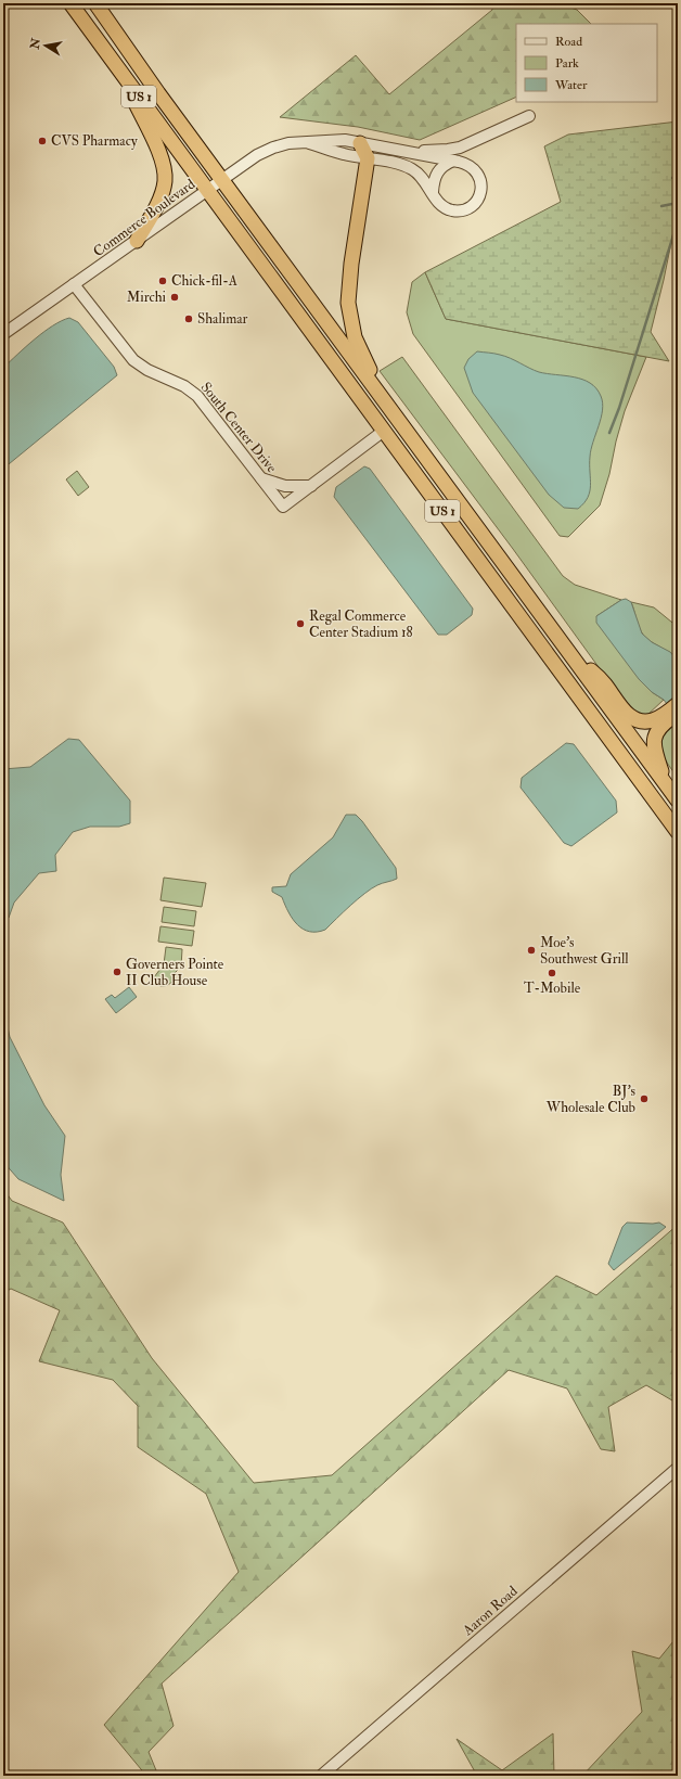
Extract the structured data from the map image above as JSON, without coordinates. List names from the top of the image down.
{
  "streets": {
    "highway": ["US 1"],
    "street": ["Commerce Boulevard", "South Center Drive", "Aaron Road"]
  },
  "crossings": [
    ["US 1", "Commerce Boulevard"],
    ["Commerce Boulevard", "South Center Drive"]
  ],
  "places": [
    "CVS Pharmacy",
    "Chick-fil-A",
    "Mirchi",
    "Shalimar",
    "Regal Commerce Center Stadium 18",
    "Moe's Southwest Grill",
    "Governers Pointe II Club House",
    "T-Mobile",
    "BJ's Wholesale Club"
  ],
  "legend": ["Road", "Park", "Water"],
  "north": "left"
}
